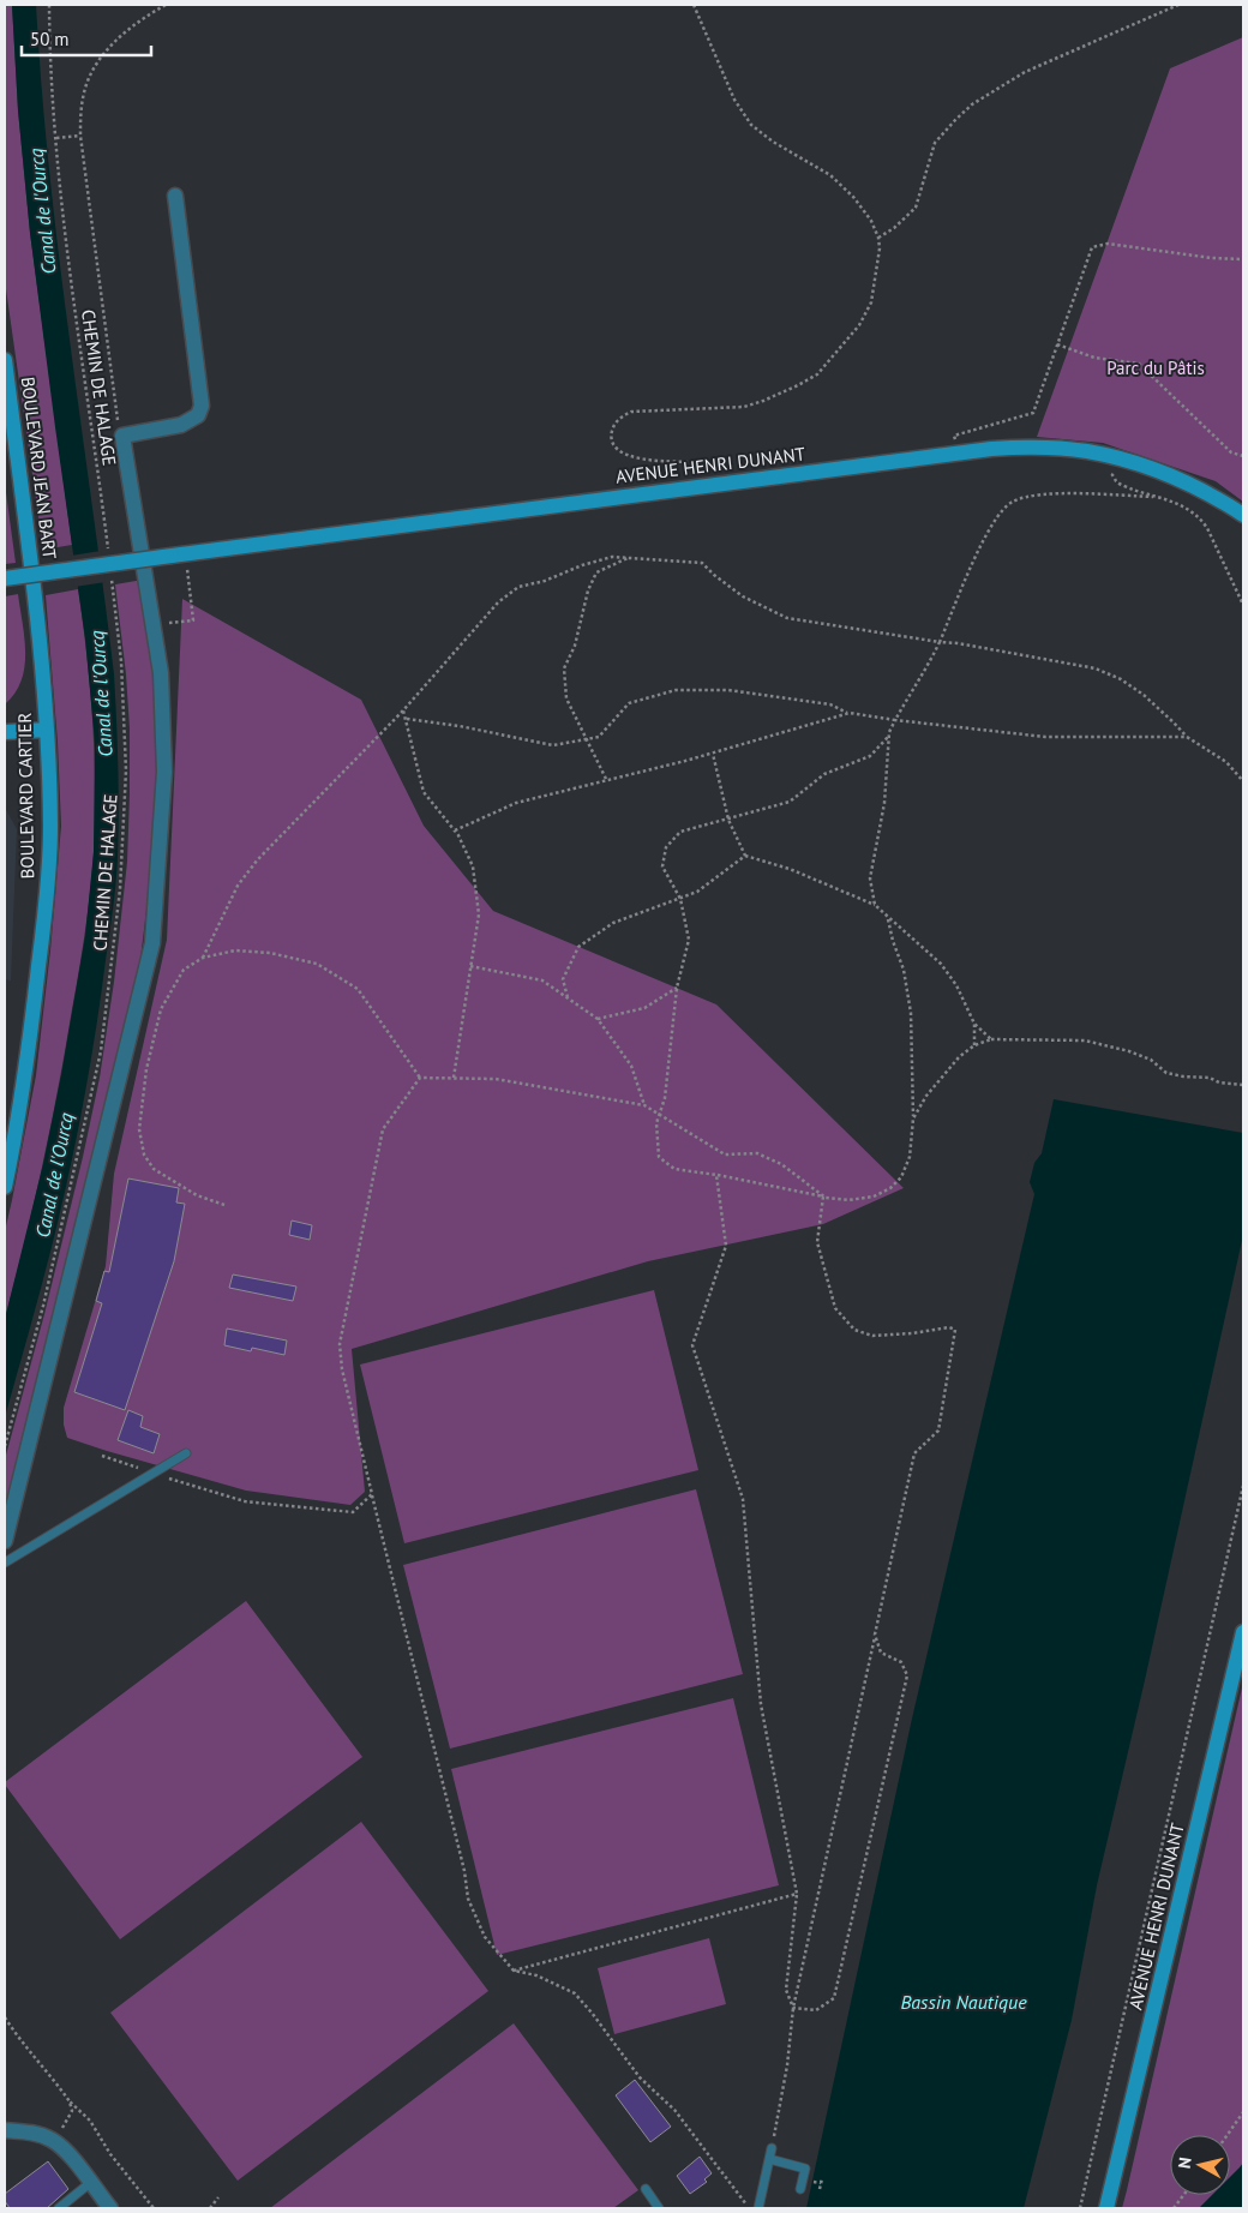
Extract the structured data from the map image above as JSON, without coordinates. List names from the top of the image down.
{
  "streets": {
    "street": ["AVENUE HENRI DUNANT", "BOULEVARD JEAN BART", "BOULEVARD CARTIER"],
    "path": ["CHEMIN DE HALAGE"]
  },
  "crossings": [
    ["BOULEVARD JEAN BART", "BOULEVARD CARTIER"]
  ],
  "water": ["Canal de l'Ourcq", "Bassin Nautique"],
  "parks": ["Parc du Pâtis"],
  "scale_bar": "50 m",
  "north": "left"
}
